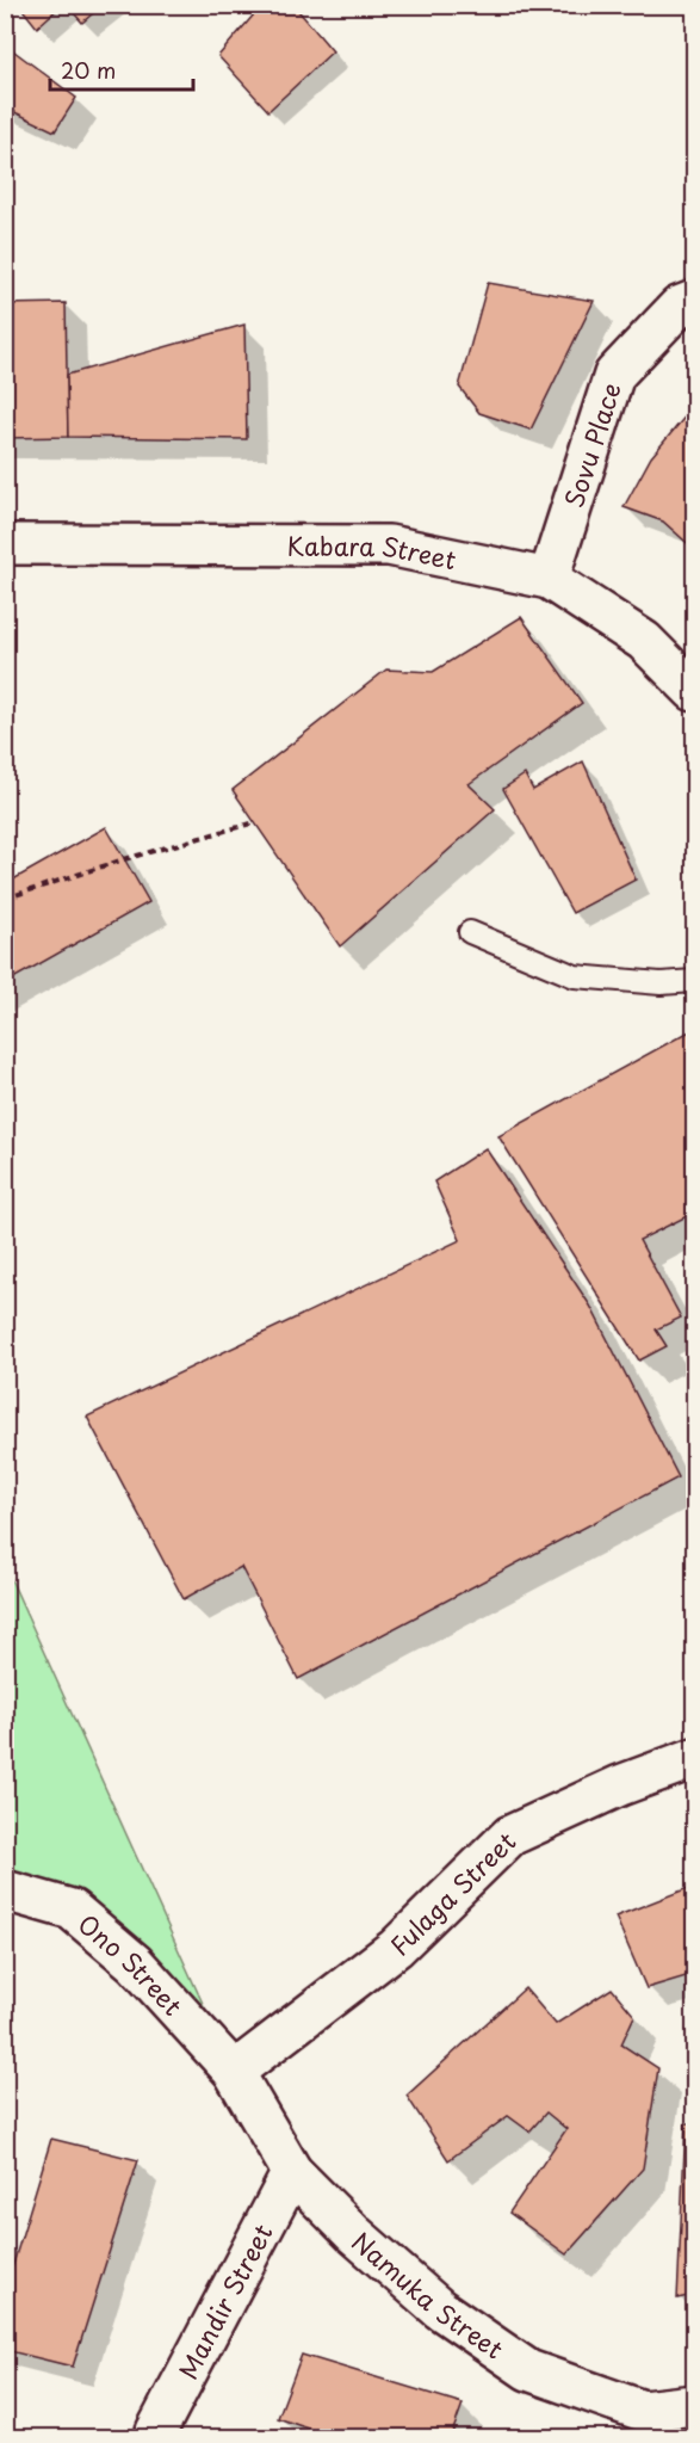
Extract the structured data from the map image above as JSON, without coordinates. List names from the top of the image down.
{
  "streets": {
    "street": [
      "Sovu Place",
      "Kabara Street",
      "Fulaga Street",
      "Ono Street",
      "Namuka Street",
      "Mandir Street"
    ]
  },
  "crossings": [
    ["Sovu Place", "Kabara Street"],
    ["Fulaga Street", "Ono Street"],
    ["Fulaga Street", "Namuka Street"],
    ["Ono Street", "Namuka Street"],
    ["Namuka Street", "Mandir Street"]
  ],
  "scale_bar": "20 m"
}
